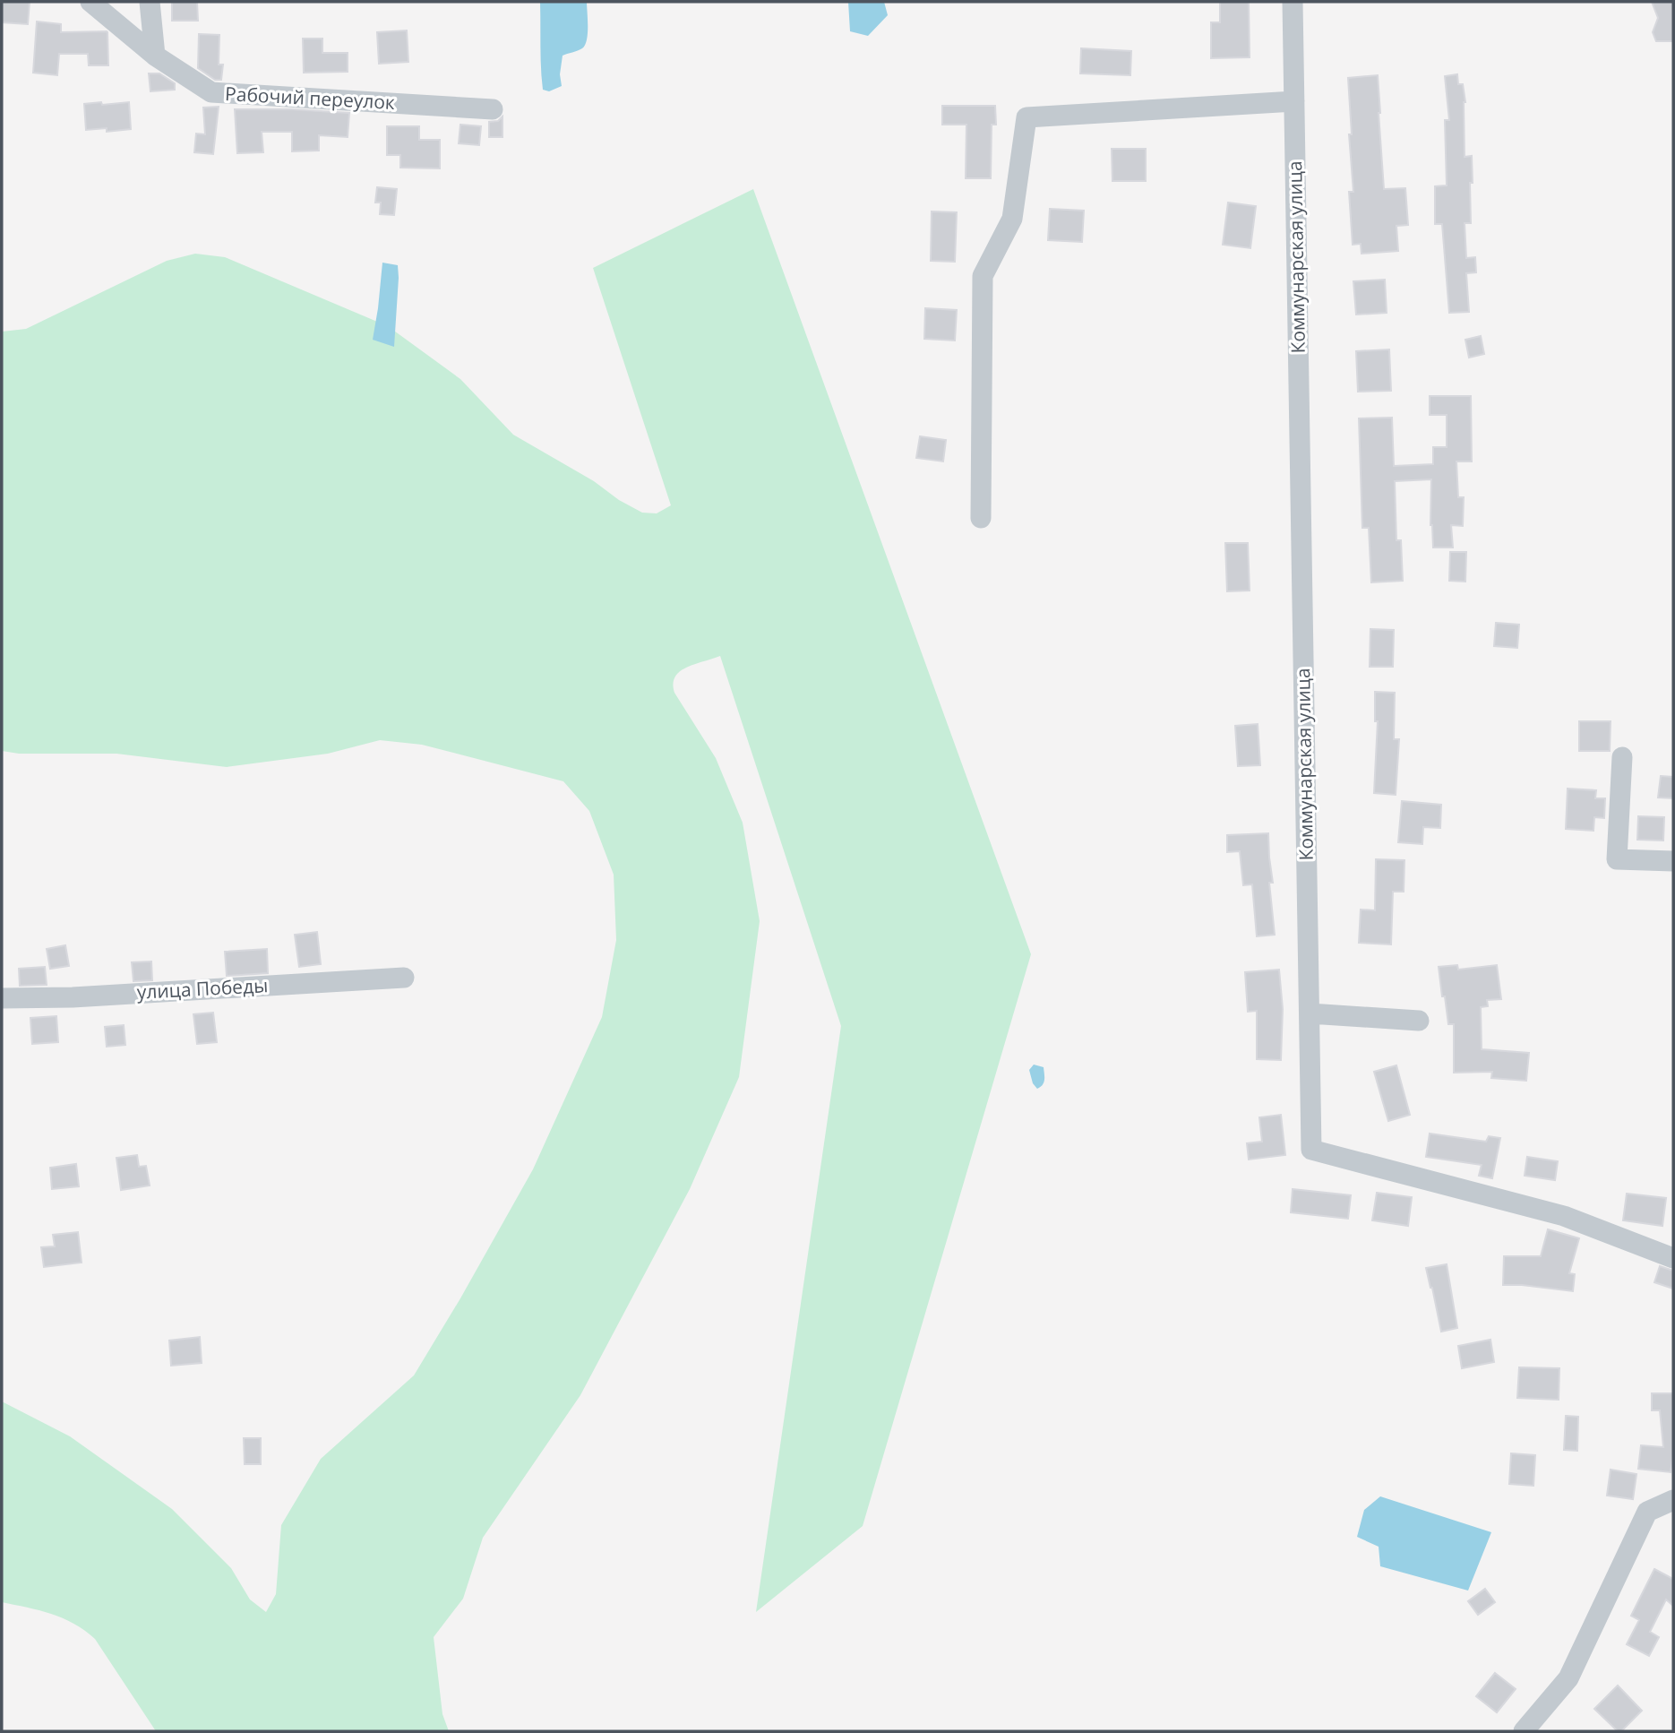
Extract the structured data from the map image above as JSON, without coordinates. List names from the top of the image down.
{
  "streets": {
    "street": ["Рабочий переулок", "Коммунарская улица", "улица Победы"]
  }
}
